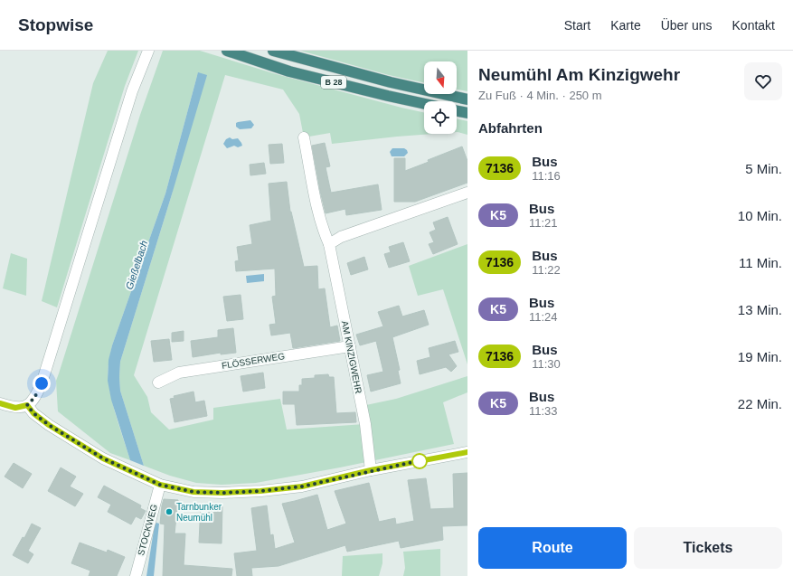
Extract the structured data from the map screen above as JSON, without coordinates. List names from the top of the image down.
{
  "streets": {
    "highway": ["B 28"],
    "street": ["AM KINZIGWEHR", "FLÖSSERWEG", "STOCKWEG"]
  },
  "crossings": [
    ["AM KINZIGWEHR", "FLÖSSERWEG"]
  ],
  "water": ["Gießelbach"],
  "places": ["Tarnbunker Neumühl"],
  "lines": ["bus line 7136"],
  "north": "bottom",
  "page": {
    "header": "Stopwise",
    "nav": [
      "Start",
      "Karte",
      "Über uns",
      "Kontakt"
    ],
    "heading": [
      ["Neumühl Am Kinzigwehr", "Zu Fuß · 4 Min. · 250 m"],
      "Abfahrten"
    ],
    "list": [
      {
        "mark": "7136",
        "name": "Bus",
        "note": "11:16",
        "value": "5 Min."
      },
      {
        "mark": "K5",
        "name": "Bus",
        "note": "11:21",
        "value": "10 Min."
      },
      {
        "mark": "7136",
        "name": "Bus",
        "note": "11:22",
        "value": "11 Min."
      },
      {
        "mark": "K5",
        "name": "Bus",
        "note": "11:24",
        "value": "13 Min."
      },
      {
        "mark": "7136",
        "name": "Bus",
        "note": "11:30",
        "value": "19 Min."
      },
      {
        "mark": "K5",
        "name": "Bus",
        "note": "11:33",
        "value": "22 Min."
      }
    ],
    "buttons": ["Route", "Tickets"]
  }
}
